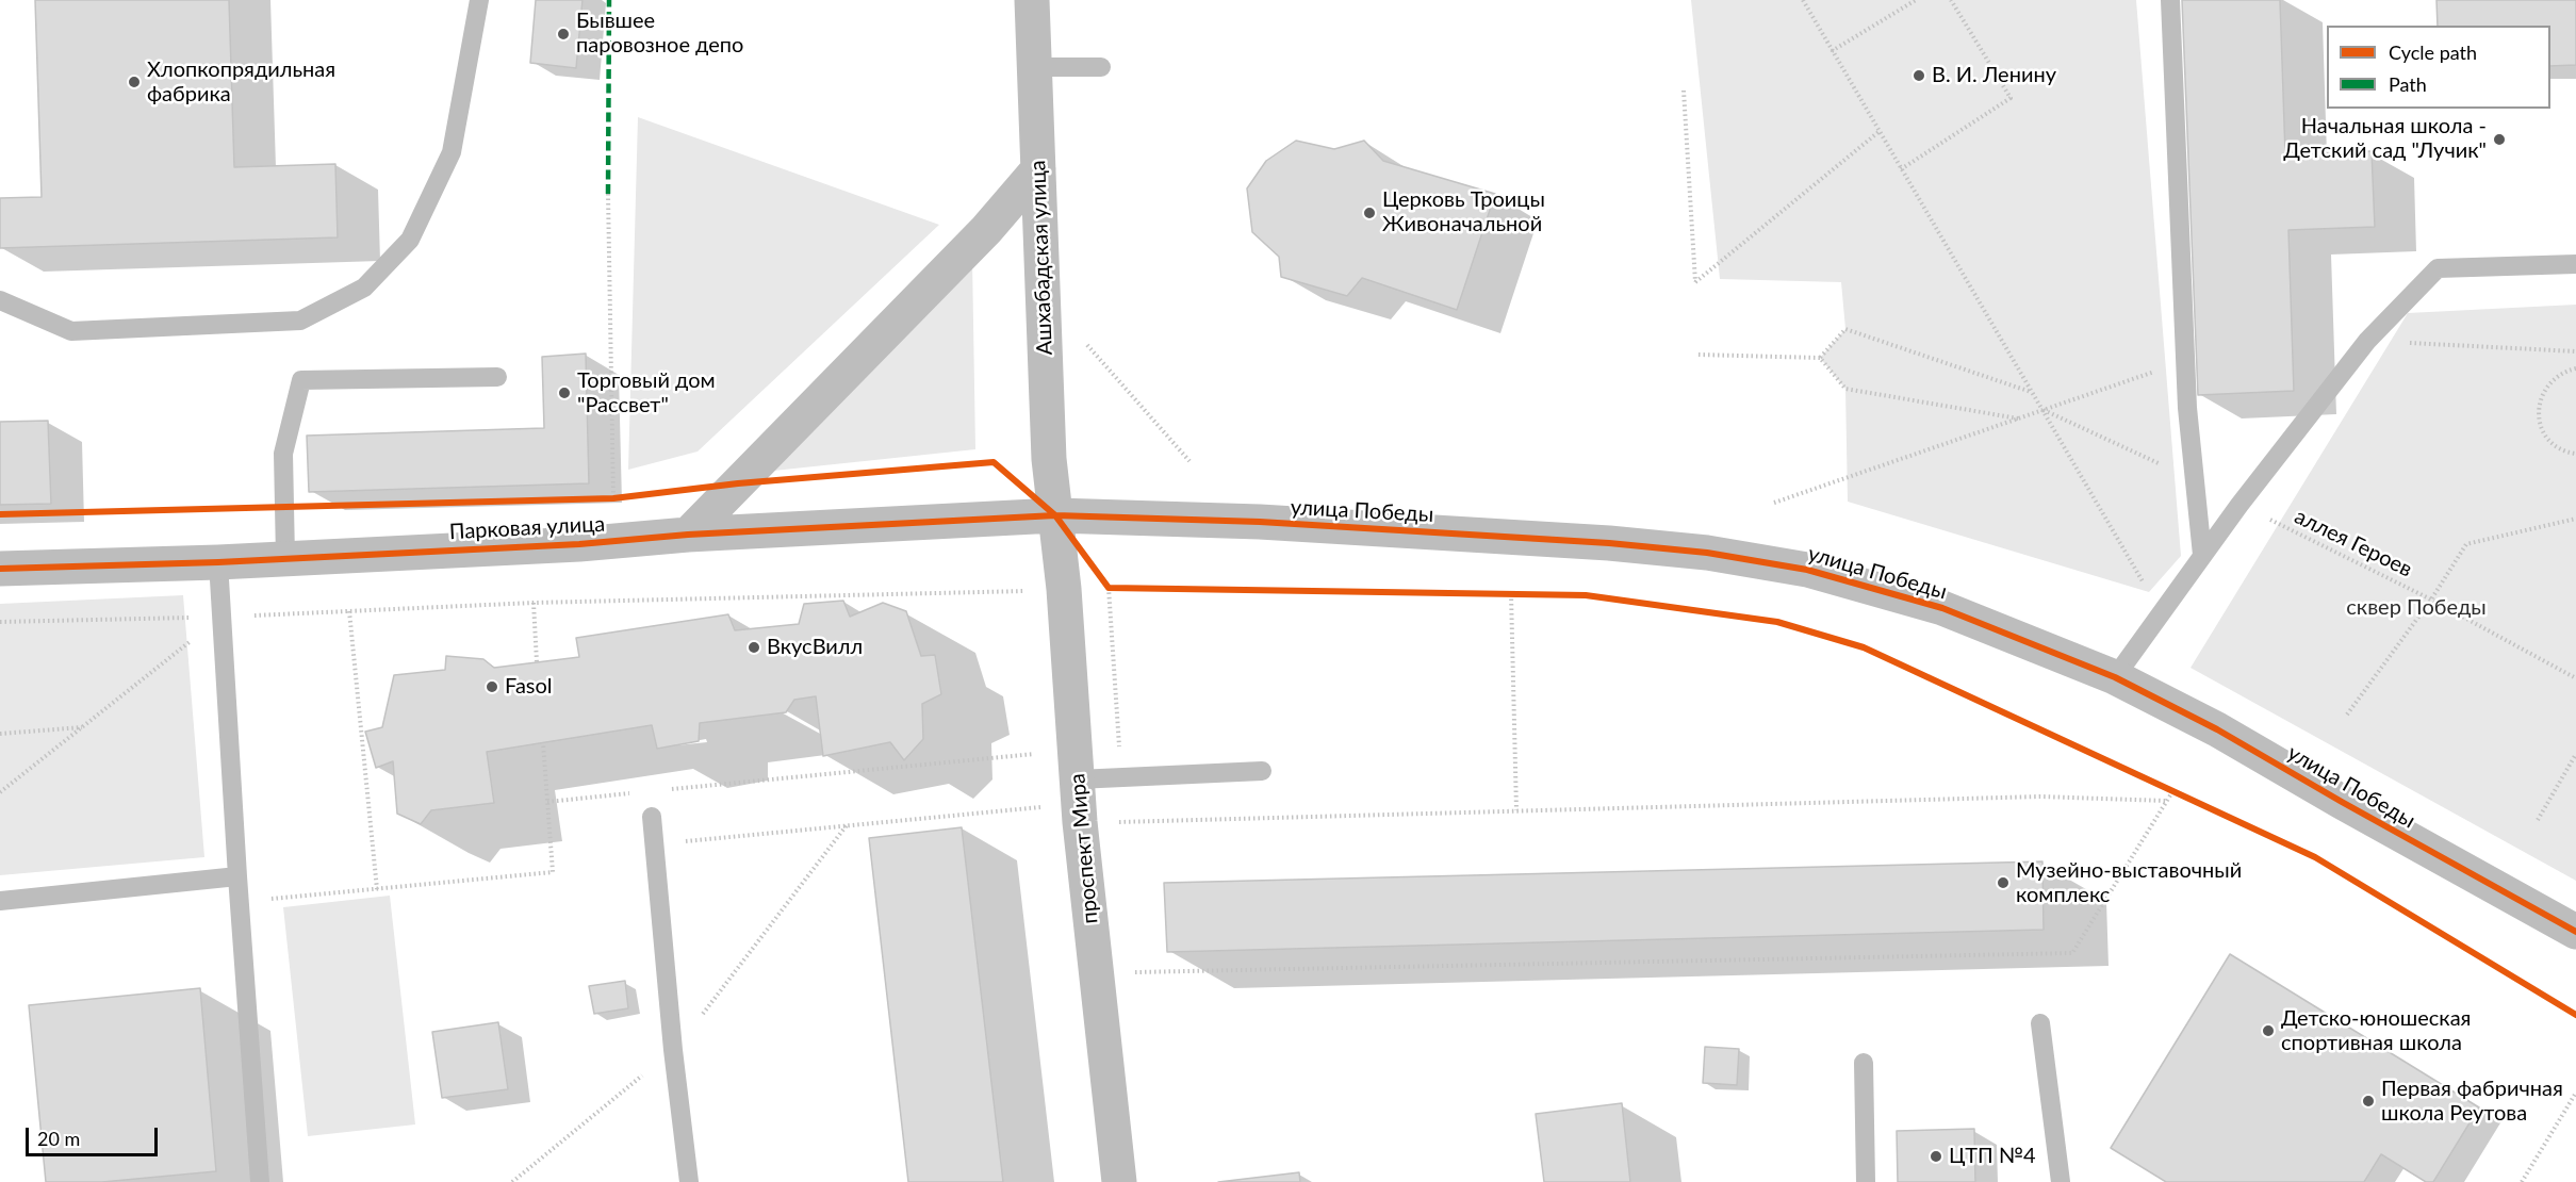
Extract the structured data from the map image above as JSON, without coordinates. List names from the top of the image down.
{
  "streets": {
    "street": [
      "Ашхабадская улица",
      "улица Победы",
      "Парковая улица",
      "проспект Мира"
    ],
    "path": ["аллея Героев"]
  },
  "crossings": [
    ["Ашхабадская улица", "улица Победы"],
    ["Ашхабадская улица", "Парковая улица"],
    ["Ашхабадская улица", "проспект Мира"],
    ["улица Победы", "Парковая улица"],
    ["улица Победы", "проспект Мира"],
    ["Парковая улица", "проспект Мира"]
  ],
  "parks": ["сквер Победы"],
  "places": [
    "Бывшее паровозное депо",
    "В. И. Ленину",
    "Хлопкопрядильная фабрика",
    "Начальная школа - Детский сад \"Лучик\"",
    "Церковь Троицы Живоначальной",
    "Торговый дом \"Рассвет\"",
    "ВкусВилл",
    "Fasol",
    "Музейно-выставочный комплекс",
    "Детско-юношеская спортивная школа",
    "Первая фабричная школа Реутова",
    "ЦТП №4"
  ],
  "legend": ["Cycle path", "Path"],
  "scale_bar": "20 m"
}
